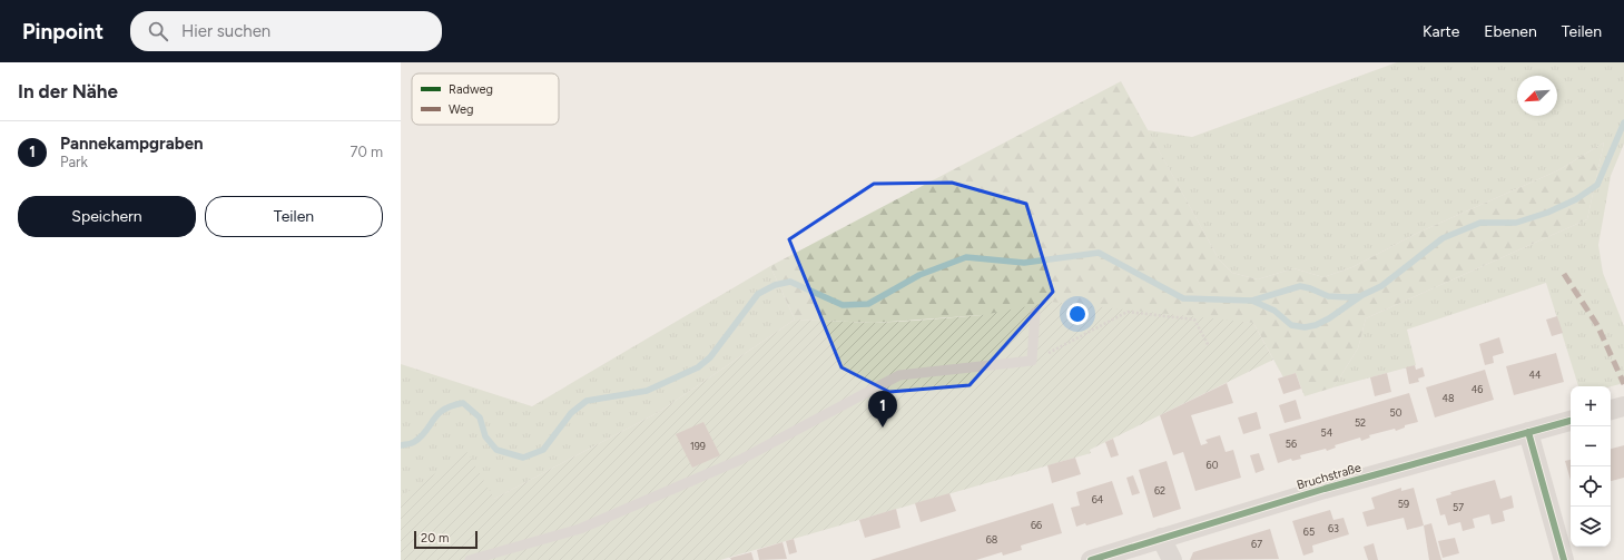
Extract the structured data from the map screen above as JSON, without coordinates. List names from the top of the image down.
{
  "streets": {
    "street": ["Bruchstraße"]
  },
  "house_numbers": [
    "44",
    "46",
    "48",
    "50",
    "52",
    "54",
    "56",
    "199",
    "60",
    "62",
    "64",
    "59",
    "57",
    "66",
    "63",
    "65",
    "68",
    "67"
  ],
  "legend": ["Radweg", "Weg"],
  "scale_bar": "20 m",
  "north": "bottom left",
  "page": {
    "header": "Pinpoint",
    "search": "Hier suchen",
    "nav": ["Karte", "Ebenen", "Teilen"],
    "heading": "In der Nähe",
    "list": [
      {
        "mark": "1",
        "name": "Pannekampgraben",
        "note": "Park",
        "value": "70 m"
      }
    ],
    "buttons": ["Speichern", "Teilen"],
    "map_buttons": ["+", "−"],
    "pins": "1",
    "scale": "20 m"
  }
}
